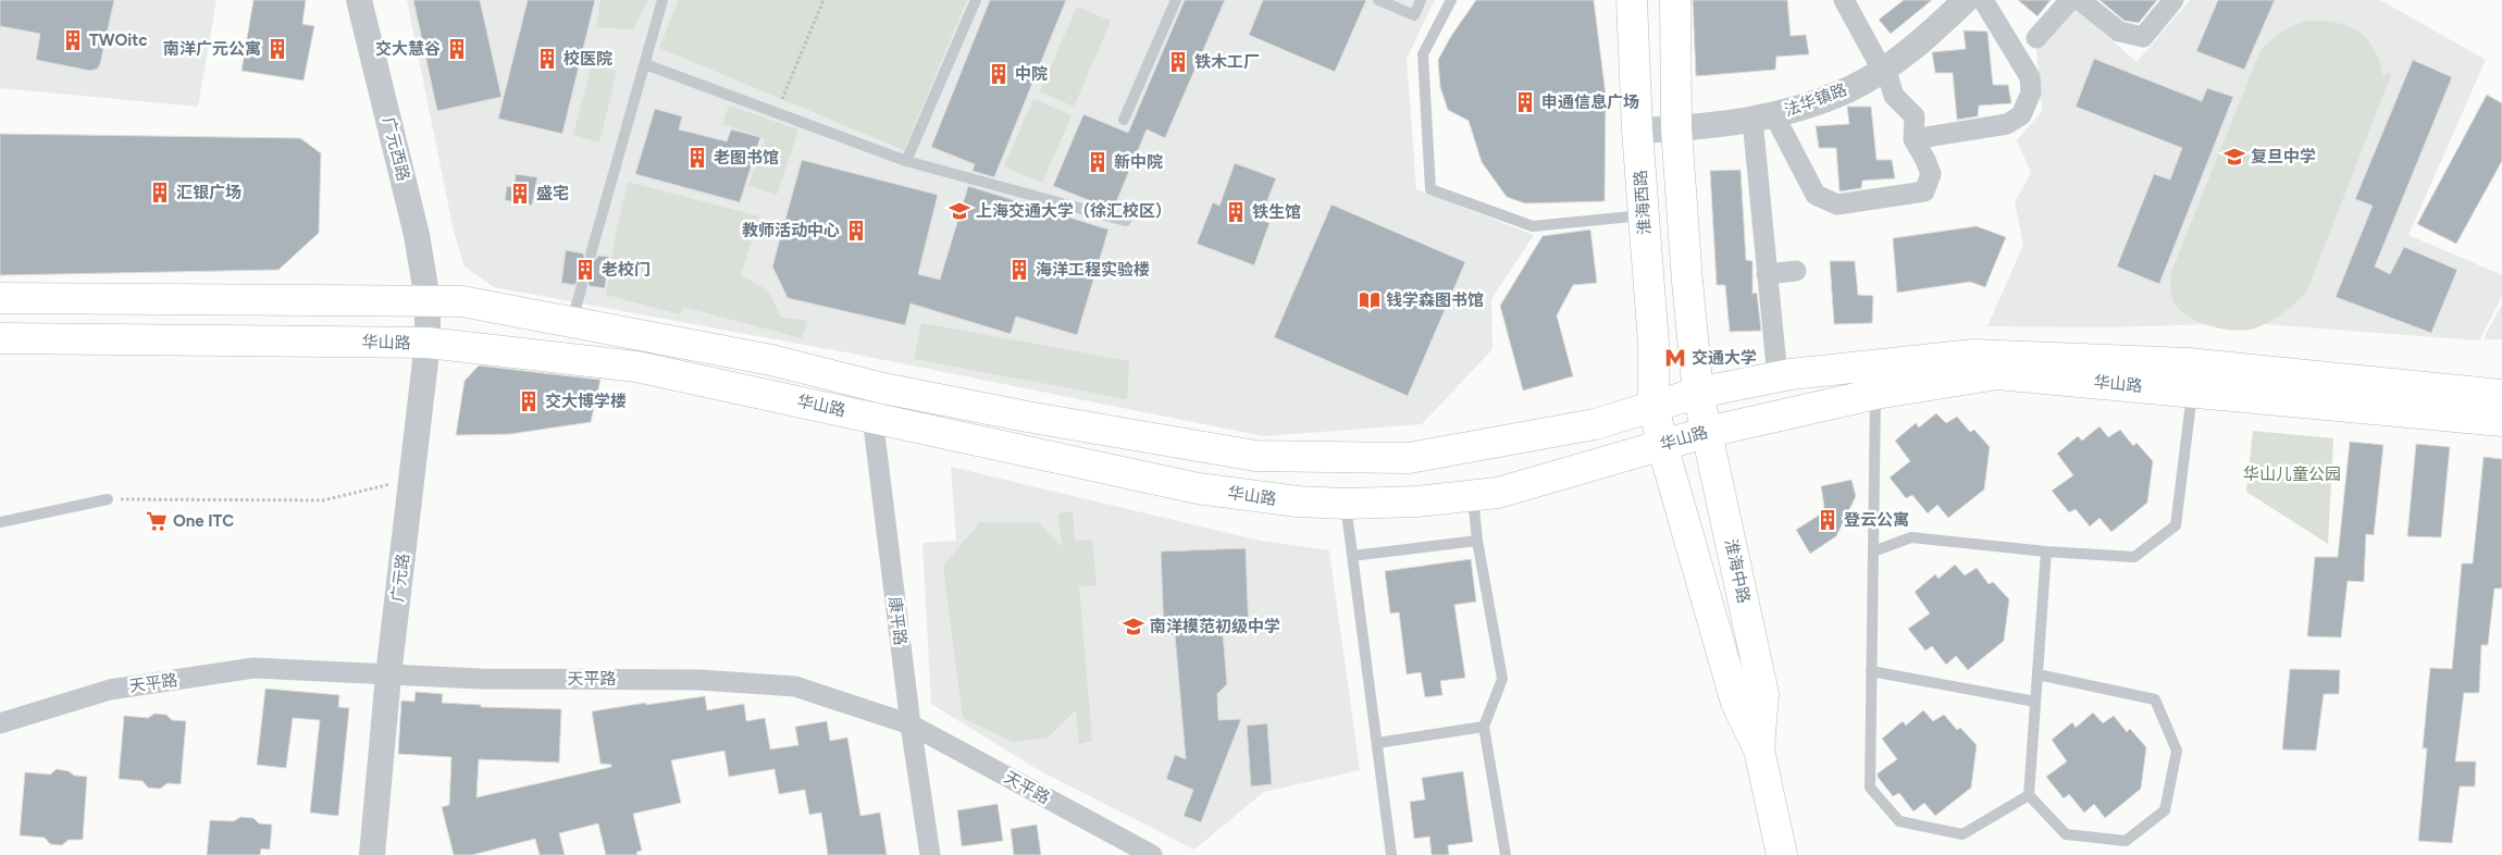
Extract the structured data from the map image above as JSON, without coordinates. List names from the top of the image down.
{
  "streets": {
    "main road": ["淮海西路", "华山路", "淮海中路"],
    "street": [
      "法华镇路",
      "广元西路",
      "广元路",
      "康平路",
      "天平路"
    ]
  },
  "crossings": [
    ["法华镇路", "淮海西路"],
    ["广元西路", "华山路"],
    ["广元西路", "广元路"],
    ["淮海西路", "华山路"],
    ["淮海西路", "淮海中路"],
    ["华山路", "淮海中路"],
    ["华山路", "广元路"],
    ["华山路", "康平路"],
    ["广元路", "天平路"],
    ["康平路", "天平路"]
  ],
  "parks": ["华山儿童公园"],
  "places": {
    "building": [
      "TWOitc",
      "南洋广元公寓",
      "交大慧谷",
      "校医院",
      "铁木工厂",
      "中院",
      "申通信息广场",
      "老图书馆",
      "新中院",
      "汇银广场",
      "盛宅",
      "铁生馆",
      "教师活动中心",
      "老校门",
      "海洋工程实验楼",
      "交大博学楼",
      "登云公寓"
    ],
    "school or university": ["复旦中学", "上海交通大学（徐汇校区）", "南洋模范初级中学"],
    "library": ["钱学森图书馆"],
    "metro station": ["交通大学"],
    "supermarket": ["One ITC"]
  }
}
